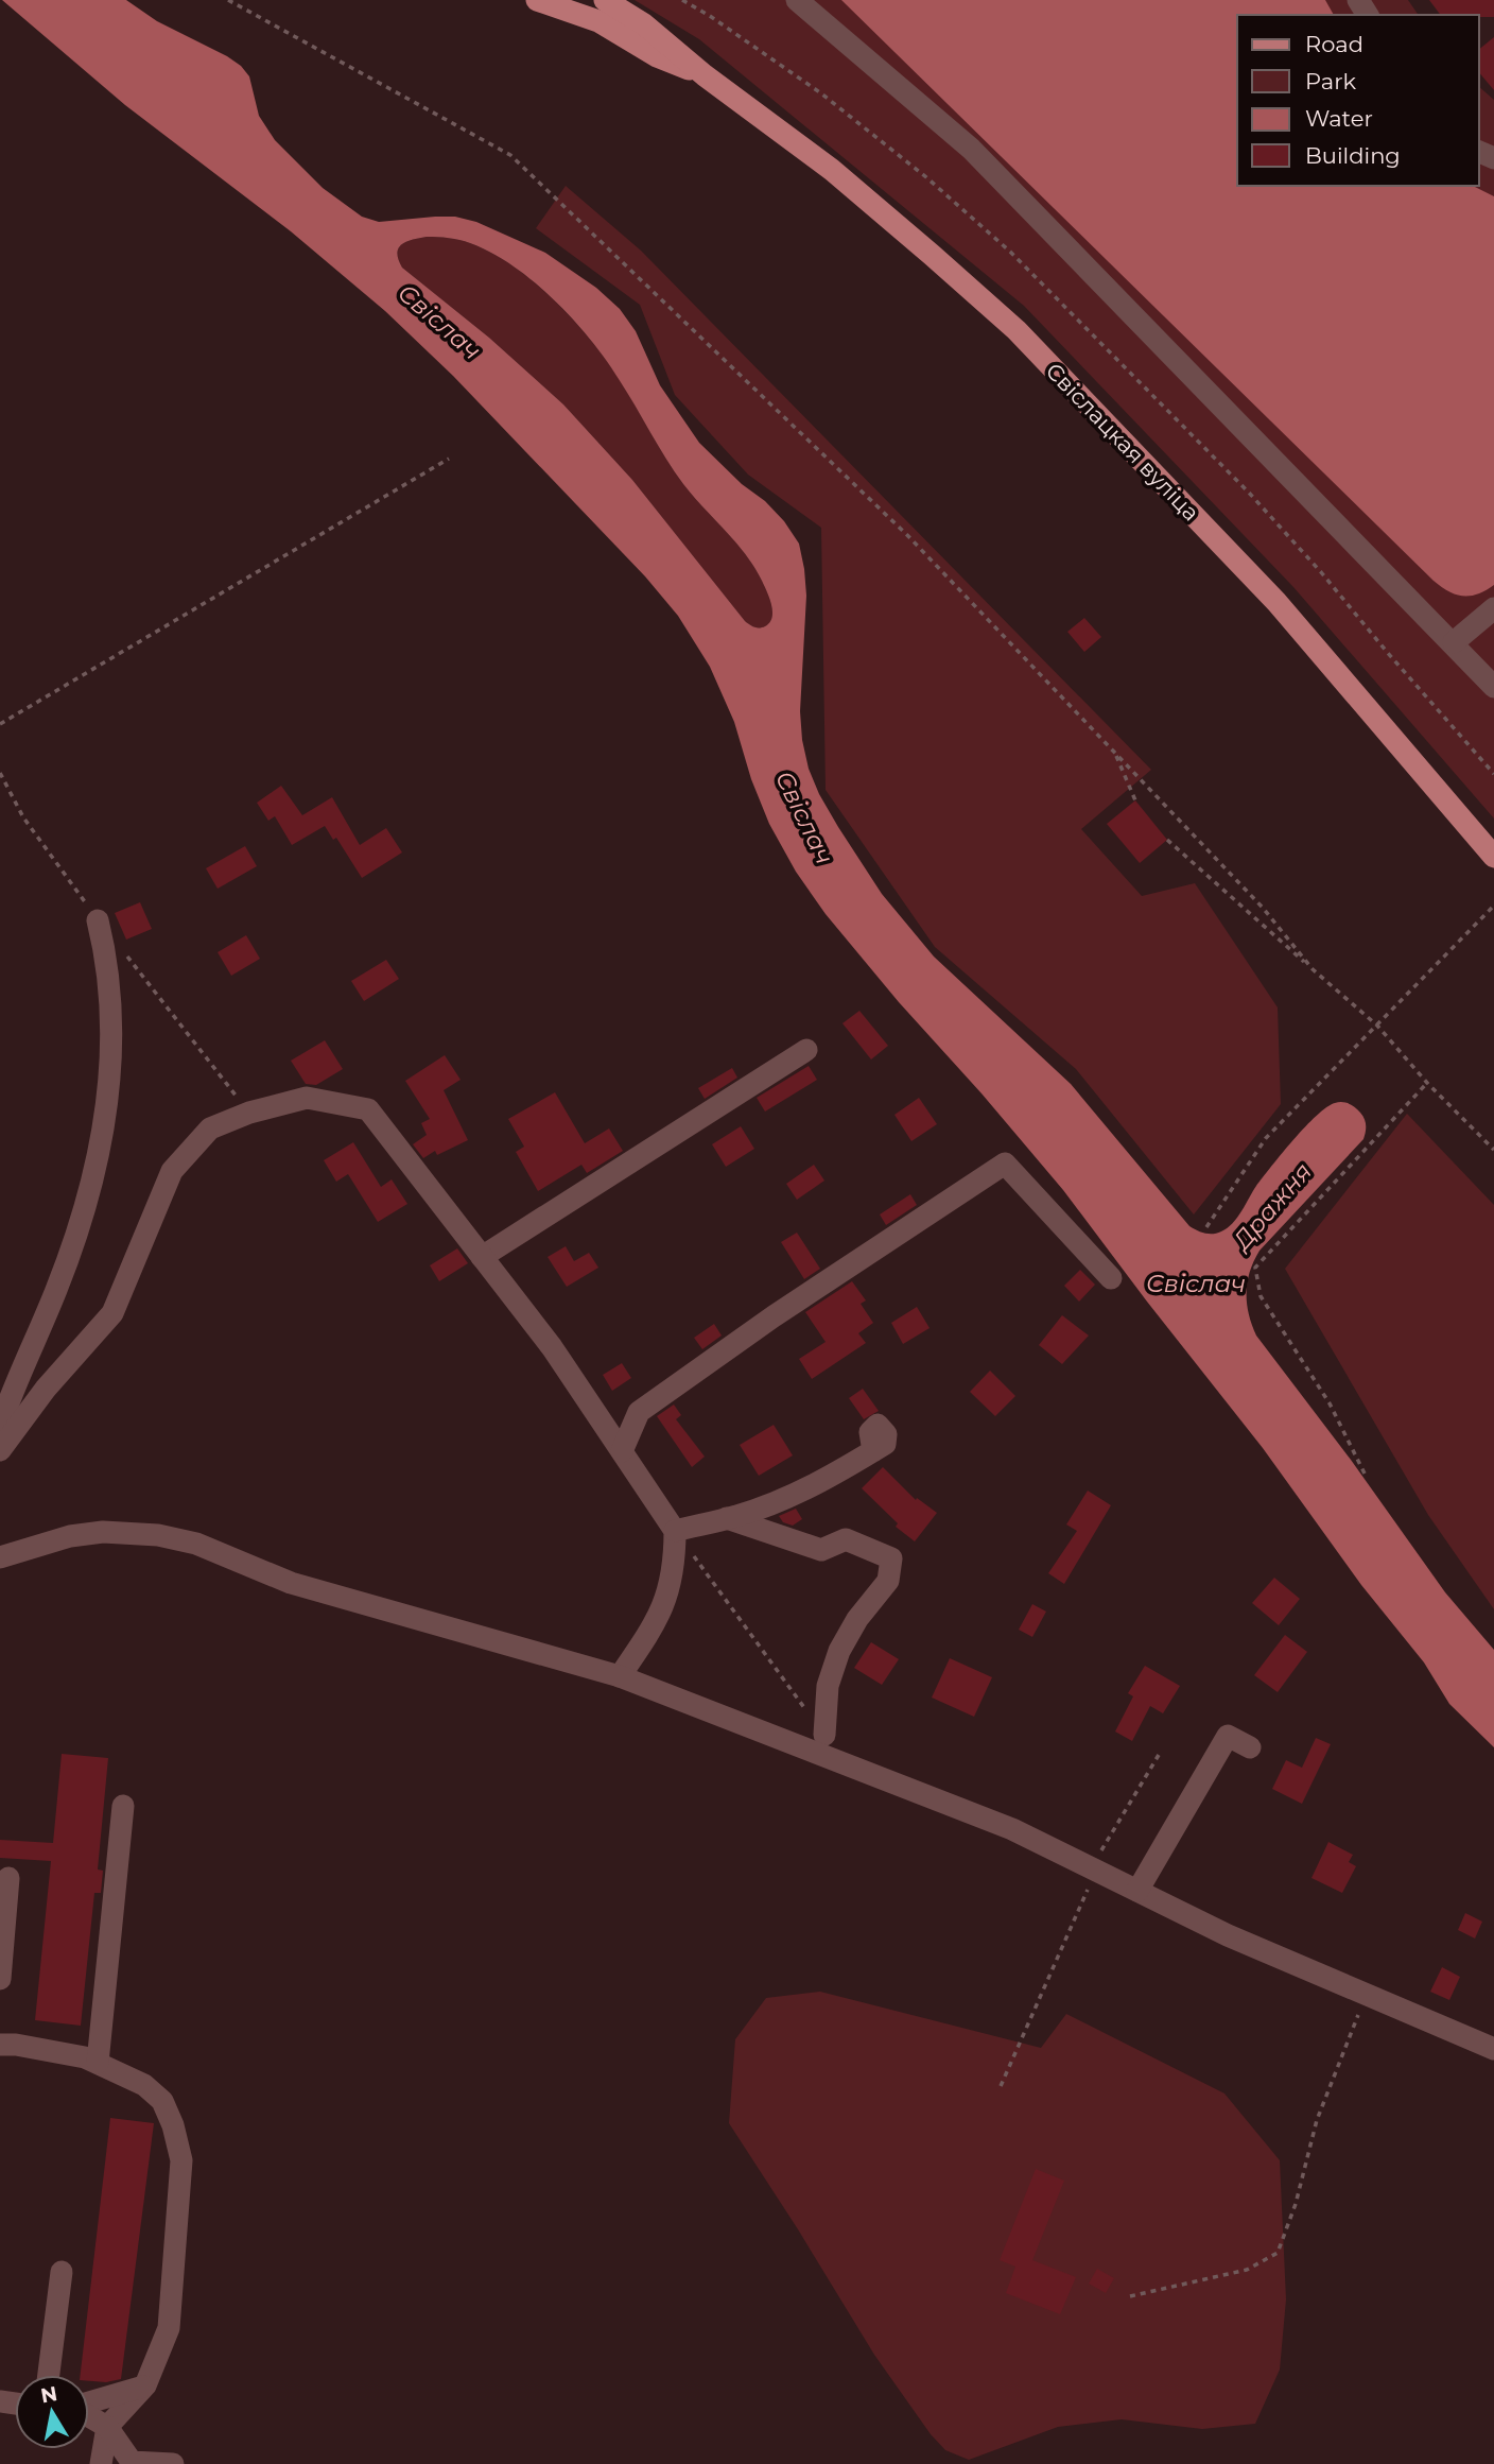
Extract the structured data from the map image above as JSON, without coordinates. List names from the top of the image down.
{
  "streets": {
    "main road": ["Свіслацкая вуліца"]
  },
  "water": ["Свіслач", "Дражня"],
  "legend": [
    "Road",
    "Park",
    "Water",
    "Building"
  ],
  "north": "top"
}
